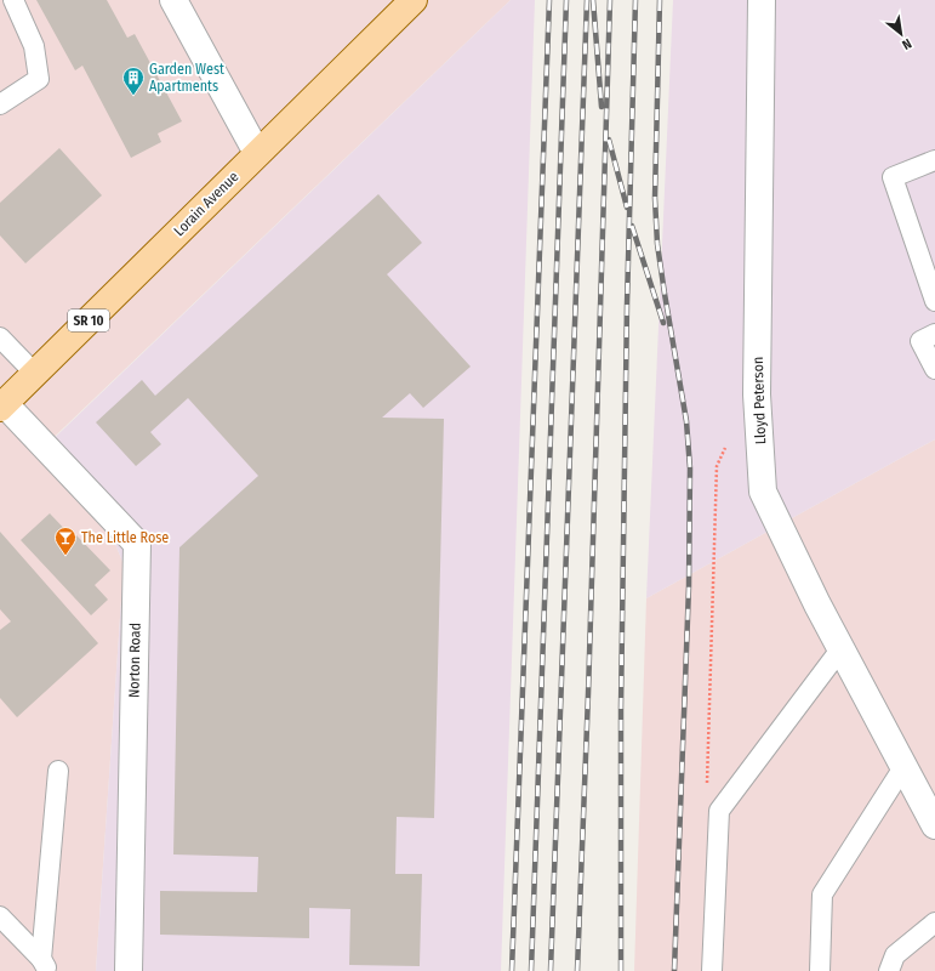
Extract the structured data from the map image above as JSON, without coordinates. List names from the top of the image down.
{
  "streets": {
    "main road": ["Lorain Avenue", "SR 10"],
    "street": ["Lloyd Peterson", "Norton Road"]
  },
  "crossings": [
    ["Lorain Avenue", "Norton Road"]
  ],
  "places": {
    "building": ["Garden West Apartments"],
    "bar": ["The Little Rose"]
  },
  "north": "bottom right"
}
